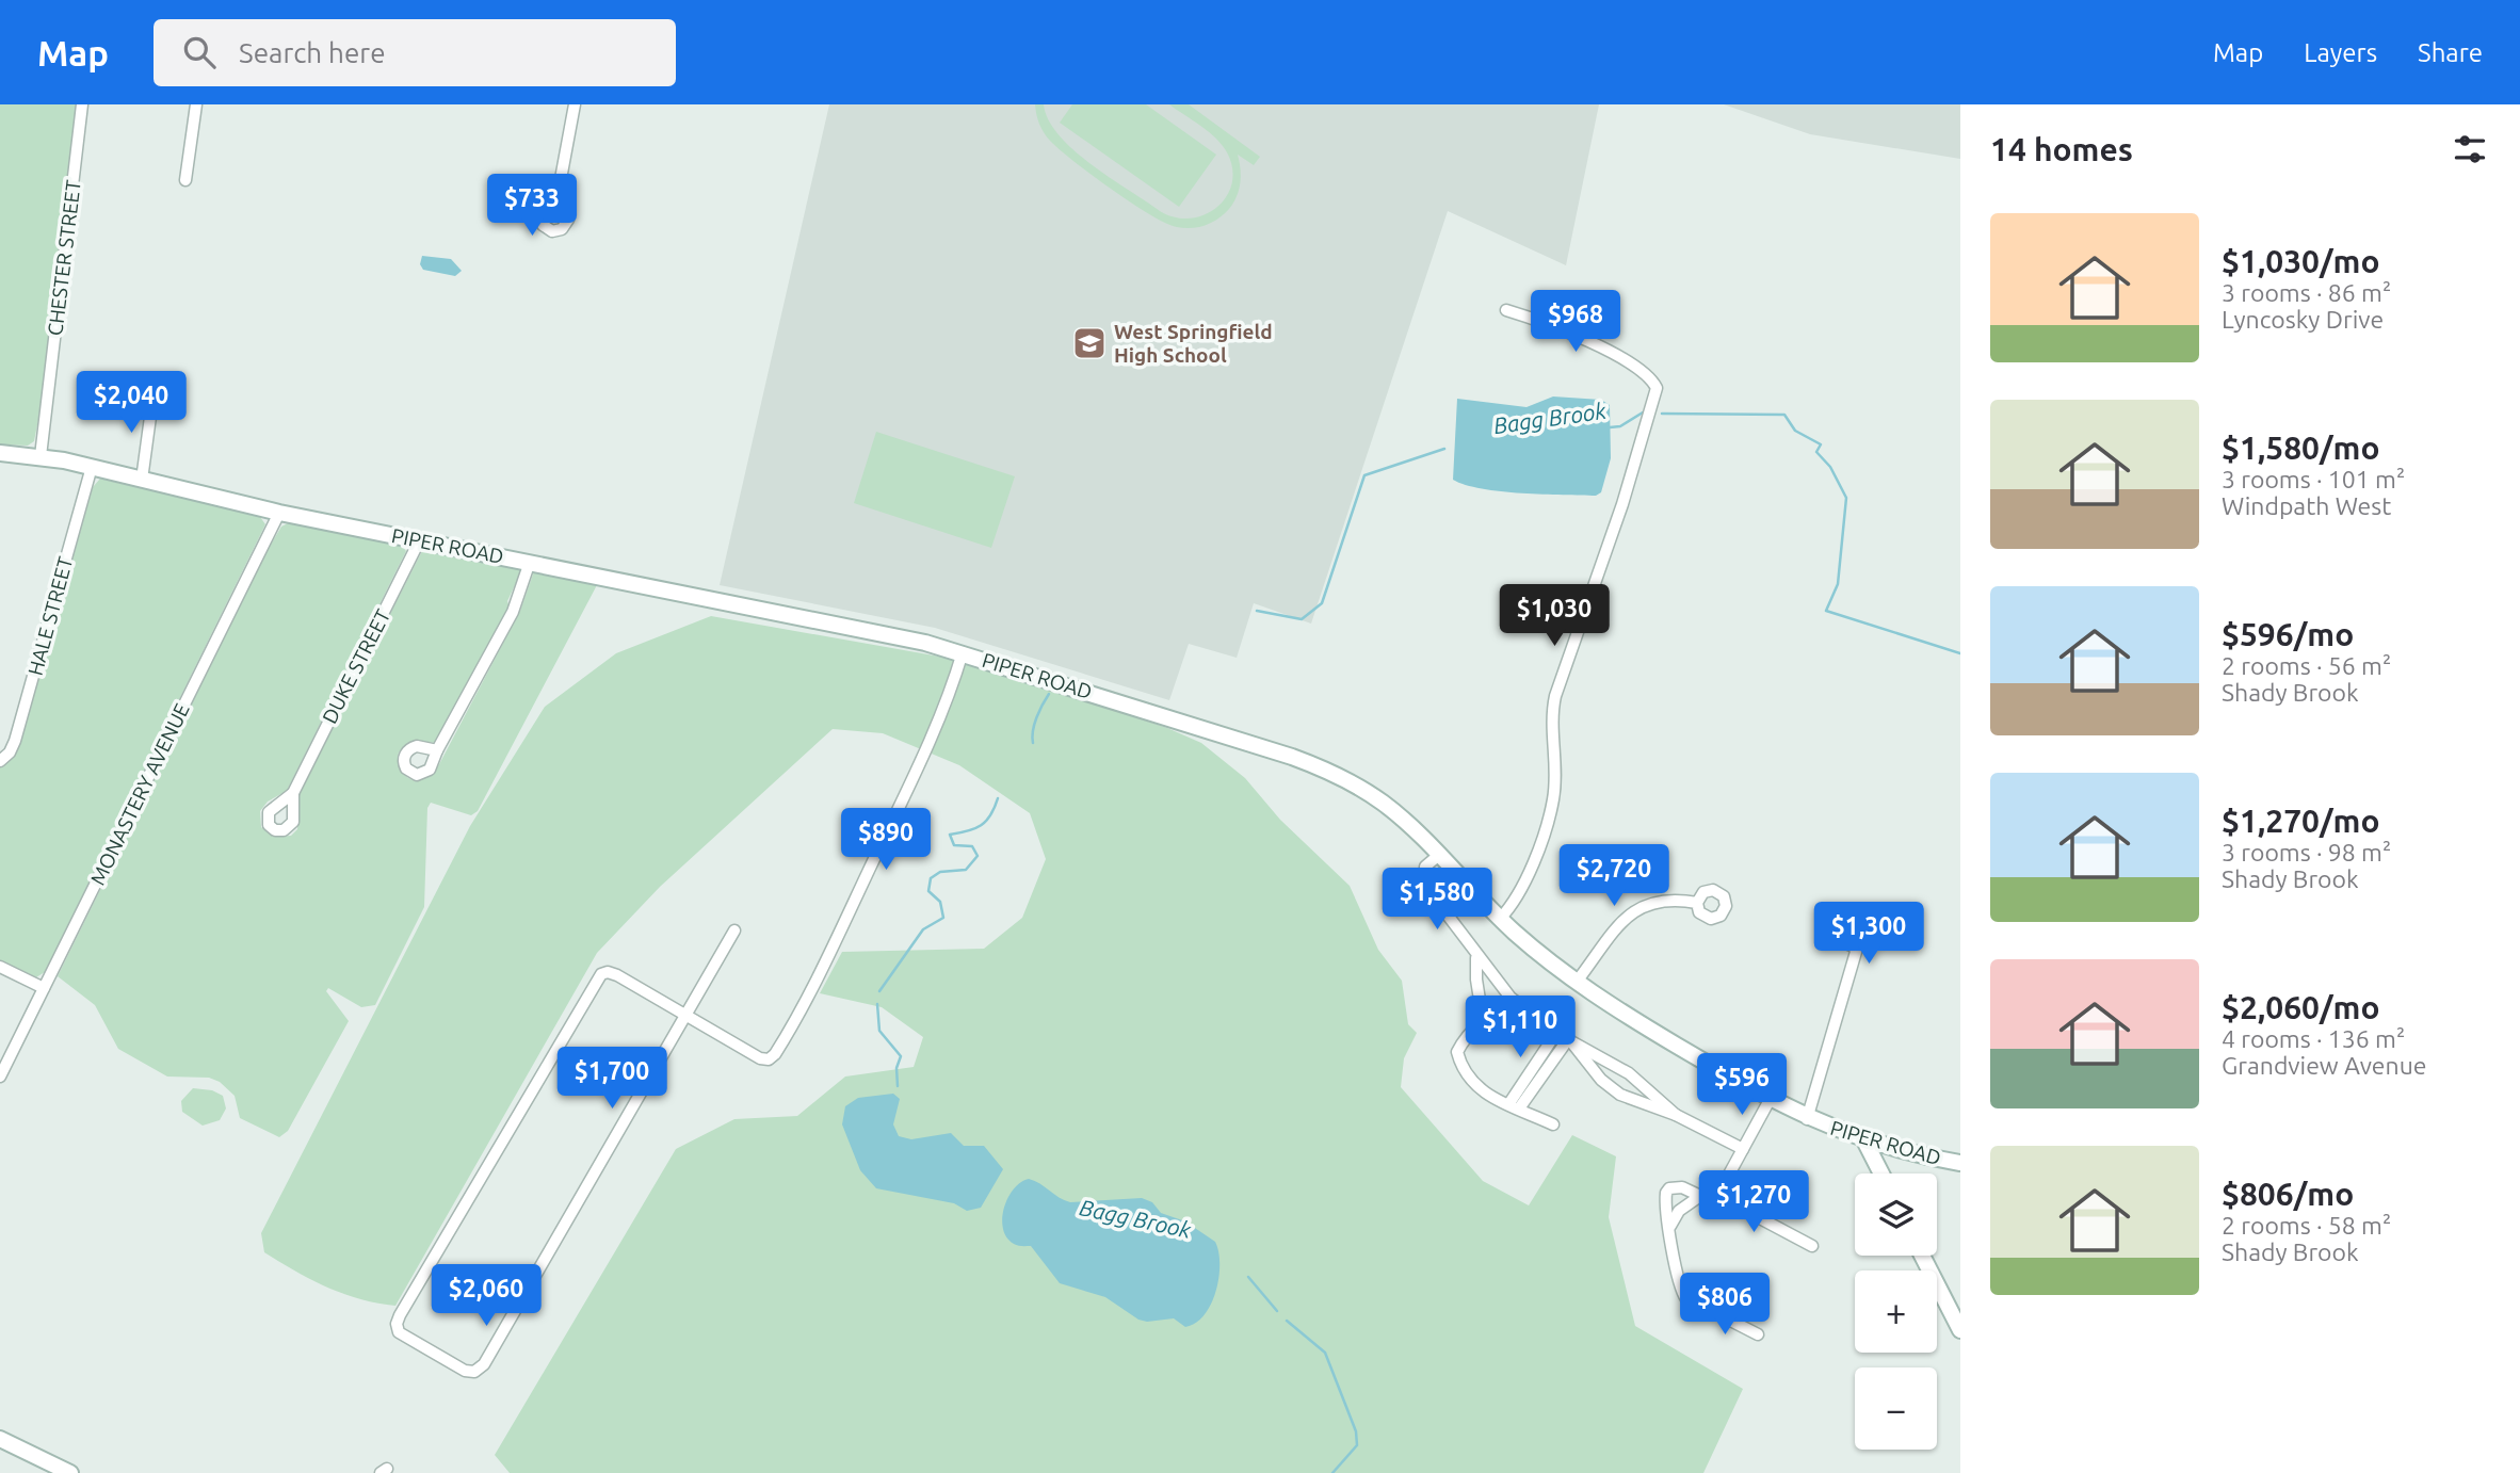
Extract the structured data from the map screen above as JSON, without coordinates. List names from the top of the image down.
{
  "streets": {
    "main road": ["PIPER ROAD"],
    "street": [
      "CHESTER STREET",
      "HALE STREET",
      "DUKE STREET",
      "MONASTERY AVENUE"
    ]
  },
  "crossings": [
    ["CHESTER STREET", "PIPER ROAD"],
    ["PIPER ROAD", "HALE STREET"],
    ["PIPER ROAD", "DUKE STREET"],
    ["PIPER ROAD", "MONASTERY AVENUE"]
  ],
  "water": ["Bagg Brook"],
  "places": {
    "school or university": ["West Springfield High School"]
  },
  "page": {
    "header": "Map",
    "search": "Search here",
    "nav": ["Map", "Layers", "Share"],
    "heading": "14 homes",
    "price": [
      "$733",
      "$968",
      "$2,040",
      "$1,030",
      "$890",
      "$2,720",
      "$1,580",
      "$1,300",
      "$1,110",
      "$1,700",
      "$596",
      "$1,270",
      "$2,060",
      "$806"
    ],
    "list": [
      {
        "name": "$1,030/mo",
        "note": "3 rooms · 86 m² · Lyncosky Drive"
      },
      {
        "name": "$1,580/mo",
        "note": "3 rooms · 101 m² · Windpath West"
      },
      {
        "name": "$596/mo",
        "note": "2 rooms · 56 m² · Shady Brook"
      },
      {
        "name": "$1,270/mo",
        "note": "3 rooms · 98 m² · Shady Brook"
      },
      {
        "name": "$2,060/mo",
        "note": "4 rooms · 136 m² · Grandview Avenue"
      },
      {
        "name": "$806/mo",
        "note": "2 rooms · 58 m² · Shady Brook"
      }
    ],
    "map_buttons": ["+", "−"]
  }
}
